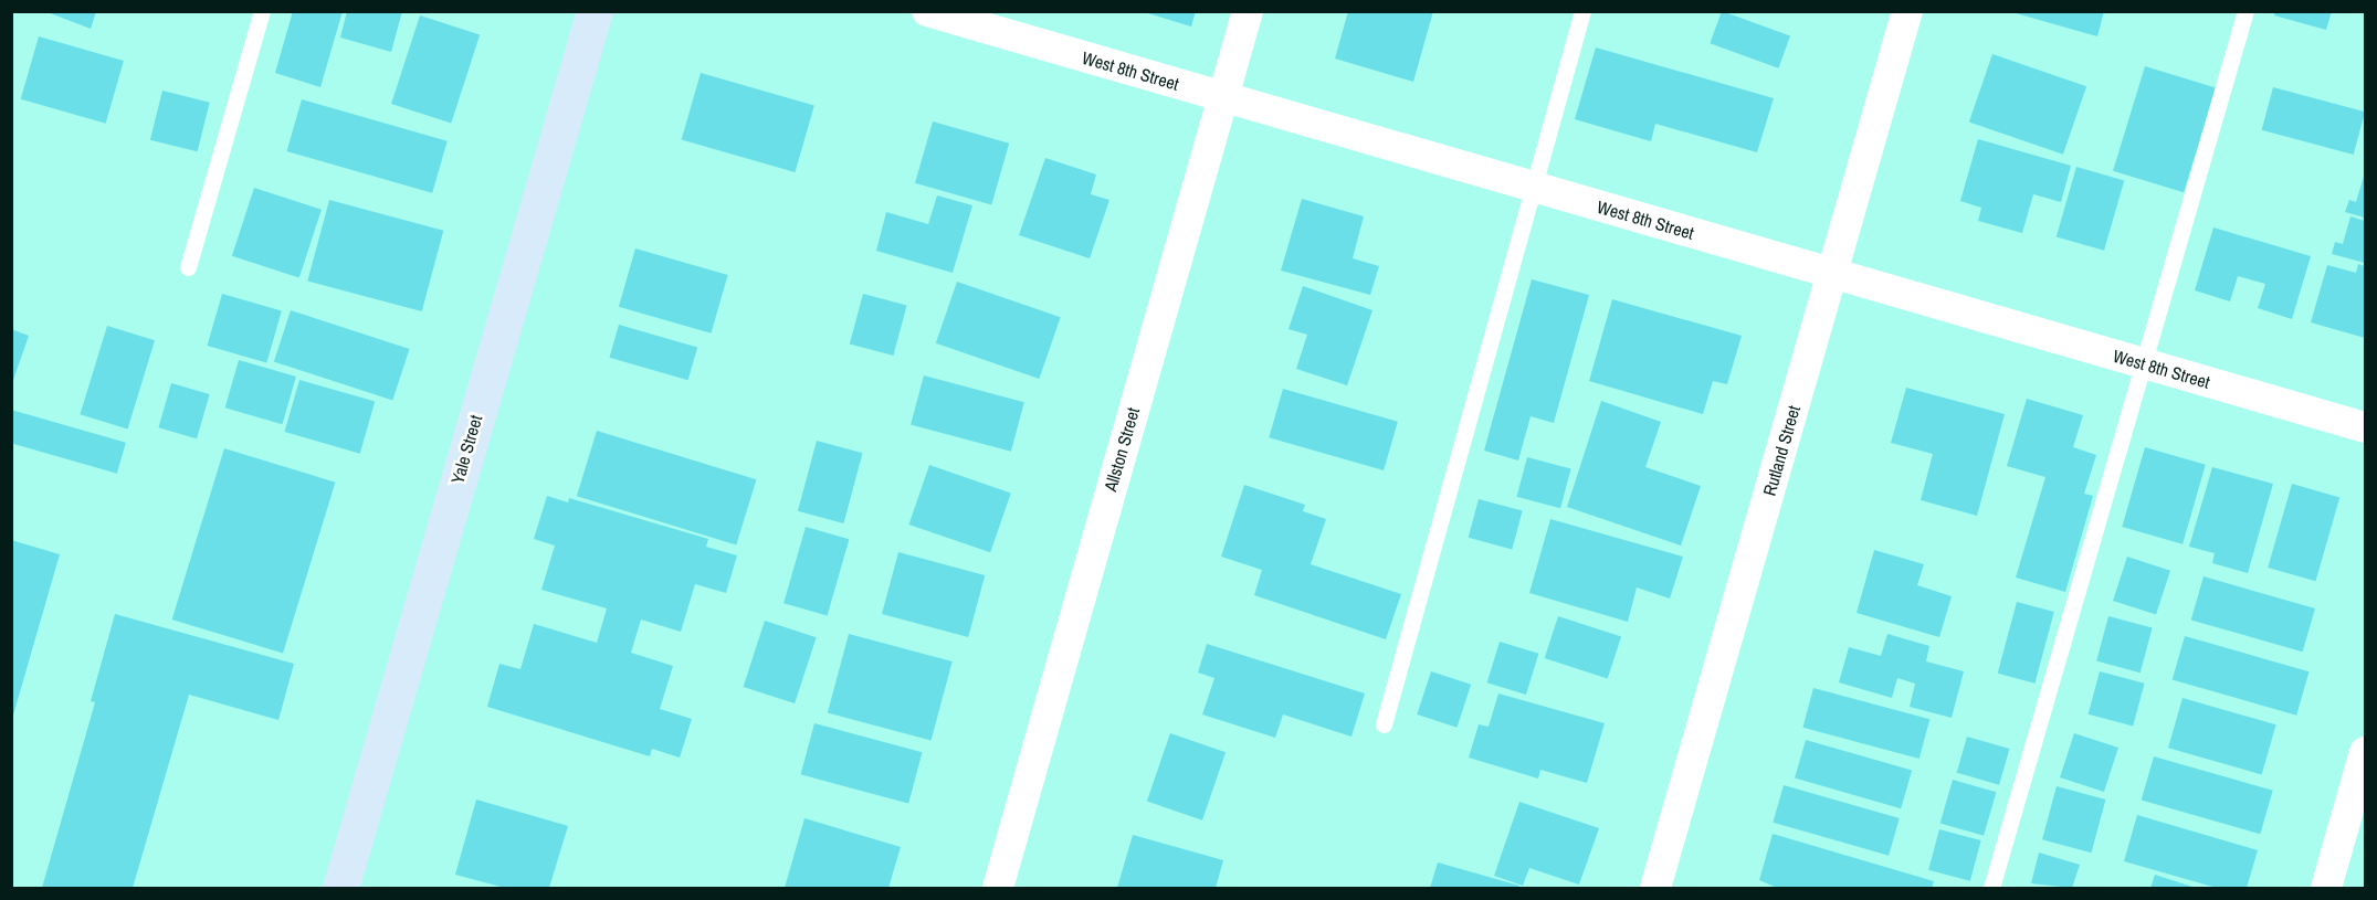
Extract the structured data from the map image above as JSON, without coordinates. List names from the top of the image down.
{
  "streets": {
    "main road": ["Yale Street"],
    "street": ["West 8th Street", "Allston Street", "Rutland Street"]
  },
  "crossings": [
    ["West 8th Street", "Allston Street"],
    ["West 8th Street", "Rutland Street"]
  ]
}
